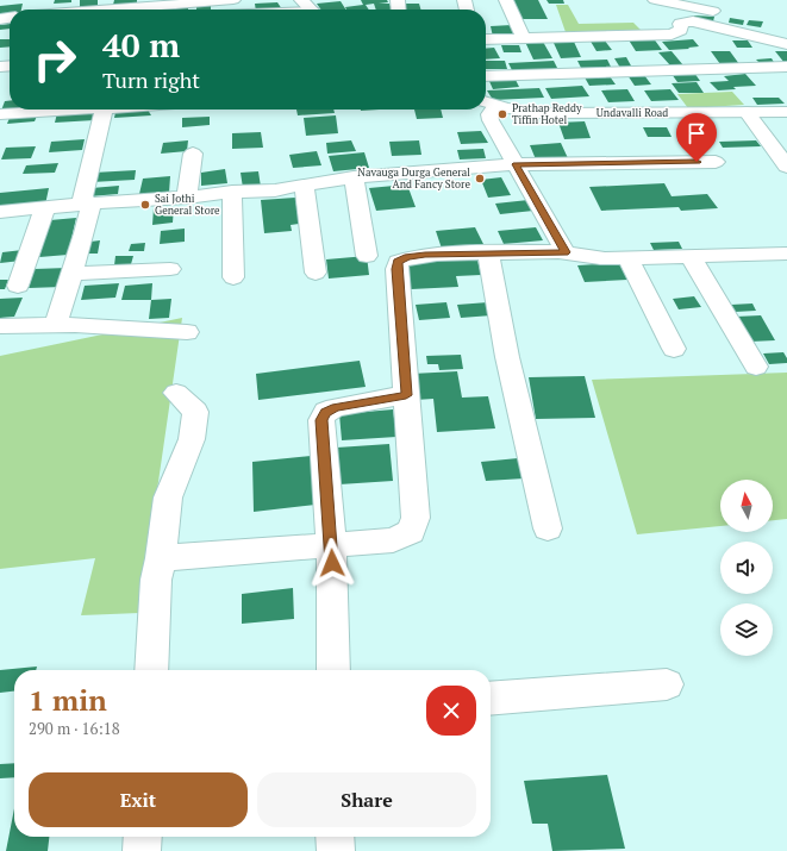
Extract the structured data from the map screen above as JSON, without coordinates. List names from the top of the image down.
{
  "streets": {
    "street": ["Undavalli Road"]
  },
  "places": ["Prathap Reddy Tiffin Hotel", "Navauga Durga General And Fancy Store", "Sai Jothi General Store"],
  "north": "top",
  "page": {
    "turn": ["40 m", "Turn right"],
    "heading": ["1 min", "290 m · 16:18"],
    "buttons": ["Exit", "Share"]
  }
}
